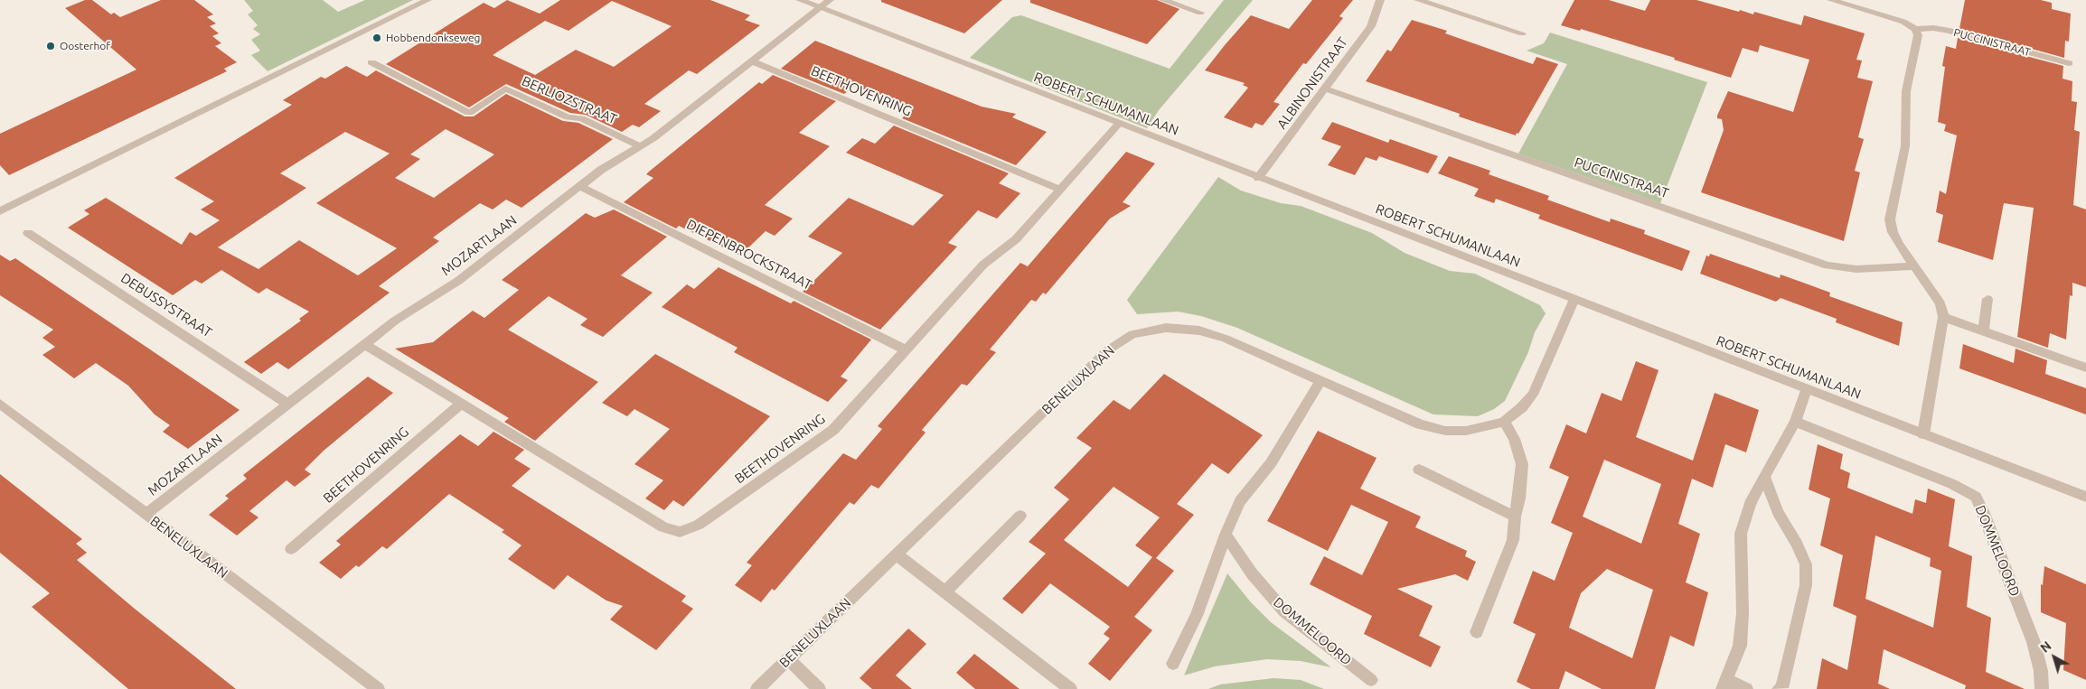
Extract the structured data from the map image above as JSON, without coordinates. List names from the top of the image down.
{
  "streets": {
    "street": [
      "PUCCINISTRAAT",
      "ALBINONISTRAAT",
      "BEETHOVENRING",
      "BERLIOZSTRAAT",
      "ROBERT SCHUMANLAAN",
      "MOZARTLAAN",
      "DIEPENBROCKSTRAAT",
      "DEBUSSYSTRAAT",
      "BENELUXLAAN",
      "DOMMELOORD"
    ]
  },
  "crossings": [
    ["PUCCINISTRAAT", "ALBINONISTRAAT"],
    ["ALBINONISTRAAT", "ROBERT SCHUMANLAAN"],
    ["BEETHOVENRING", "ROBERT SCHUMANLAAN"],
    ["BEETHOVENRING", "MOZARTLAAN"],
    ["BEETHOVENRING", "DIEPENBROCKSTRAAT"],
    ["BERLIOZSTRAAT", "MOZARTLAAN"],
    ["ROBERT SCHUMANLAAN", "MOZARTLAAN"],
    ["ROBERT SCHUMANLAAN", "BENELUXLAAN"],
    ["MOZARTLAAN", "DIEPENBROCKSTRAAT"],
    ["MOZARTLAAN", "DEBUSSYSTRAAT"],
    ["MOZARTLAAN", "BENELUXLAAN"]
  ],
  "places": ["Hobbendonkseweg", "Oosterhof"],
  "north": "top left"
}
